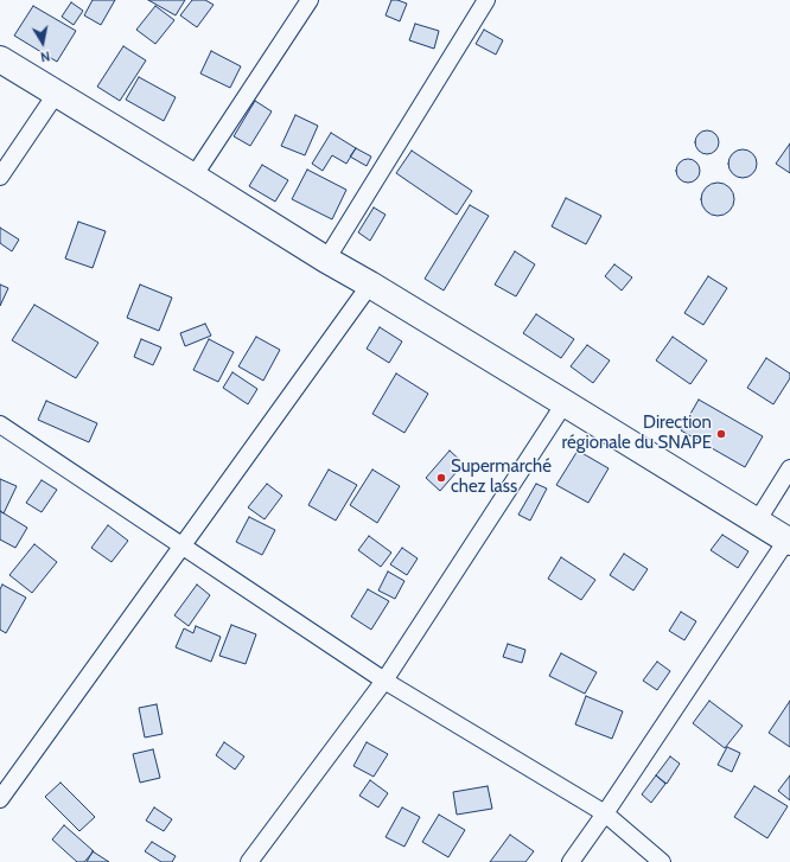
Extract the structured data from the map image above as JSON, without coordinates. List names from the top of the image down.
{
  "places": ["Direction régionale du SNAPE", "Supermarché chez lass"],
  "north": "bottom"
}
